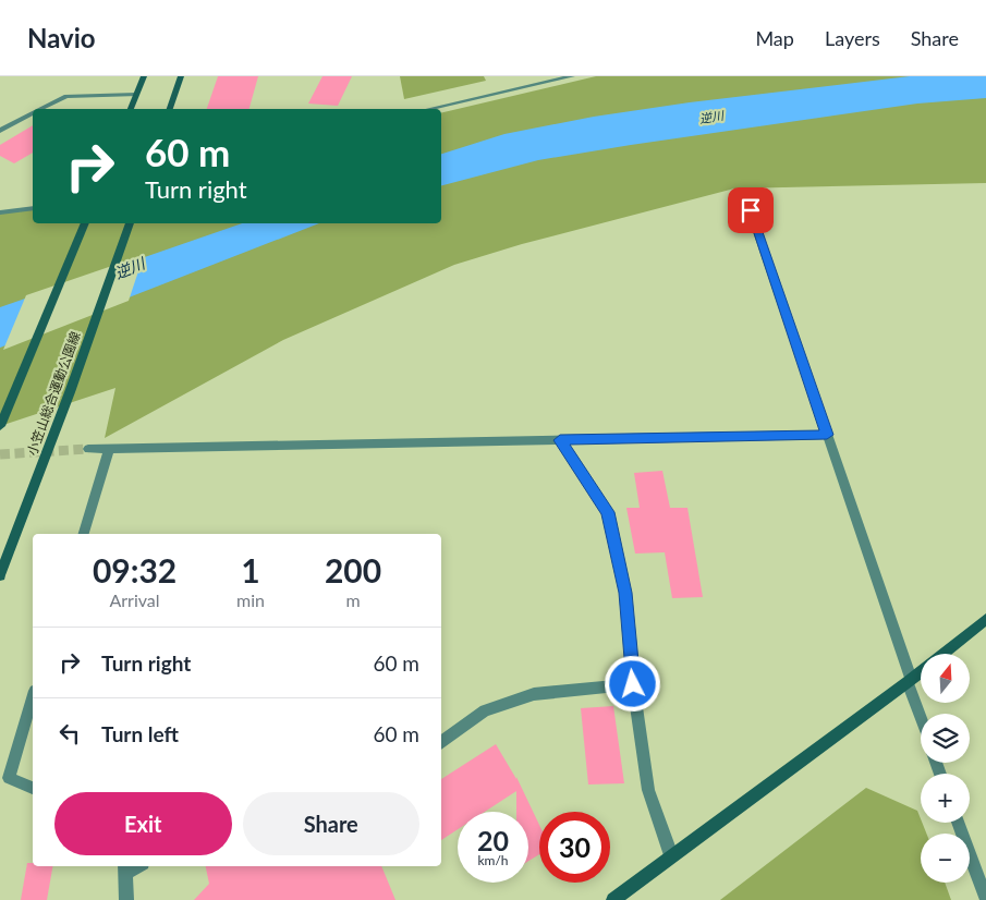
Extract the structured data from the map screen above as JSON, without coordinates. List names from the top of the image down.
{
  "streets": {
    "main road": ["小笠山総合運動公園線"]
  },
  "water": ["逆川"],
  "north": "top",
  "page": {
    "header": "Navio",
    "nav": ["Map", "Layers", "Share"],
    "turn": ["60 m", "Turn right"],
    "eta": [
      "09:32",
      "Arrival",
      "1",
      "min",
      "200",
      "m"
    ],
    "list": [
      {
        "name": "Turn right",
        "value": "60 m"
      },
      {
        "name": "Turn left",
        "value": "60 m"
      }
    ],
    "map_buttons": ["+", "−"],
    "buttons": ["Exit", "Share"],
    "speed": "20 km/h",
    "limit": "30"
  }
}
